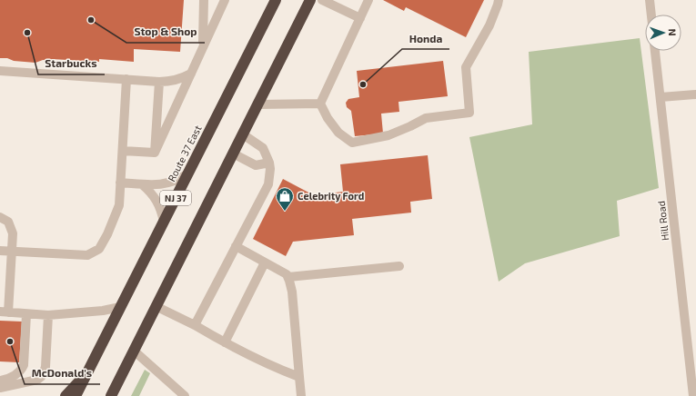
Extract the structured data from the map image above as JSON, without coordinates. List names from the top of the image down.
{
  "streets": {
    "highway": ["Route 37 East", "NJ 37"],
    "street": ["Hill Road"]
  },
  "places": {
    "other": [
      "Stop & Shop",
      "Starbucks",
      "Honda",
      "McDonald's"
    ],
    "shop": ["Celebrity Ford"]
  },
  "north": "right"
}
